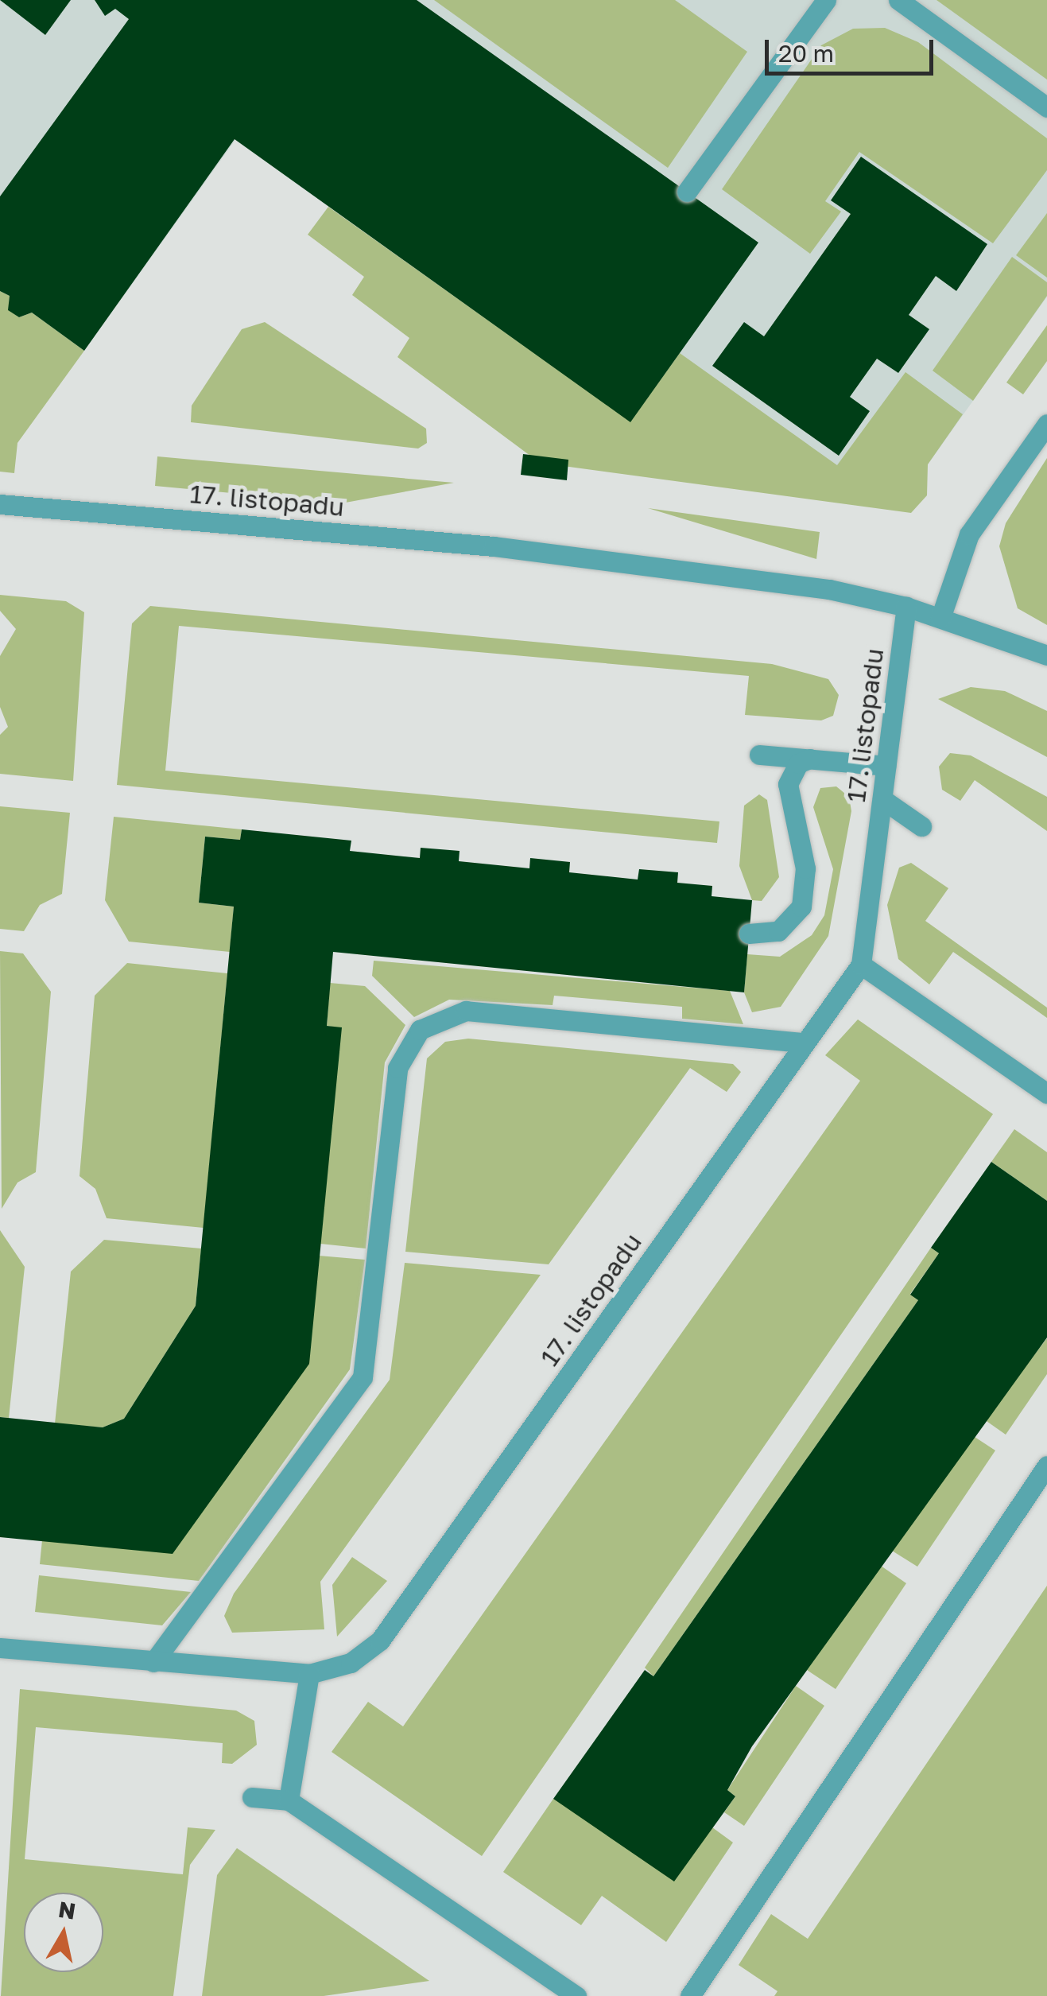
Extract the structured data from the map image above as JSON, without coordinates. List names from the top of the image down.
{
  "streets": {
    "street": ["17. listopadu"]
  },
  "scale_bar": "20 m",
  "north": "top"
}
